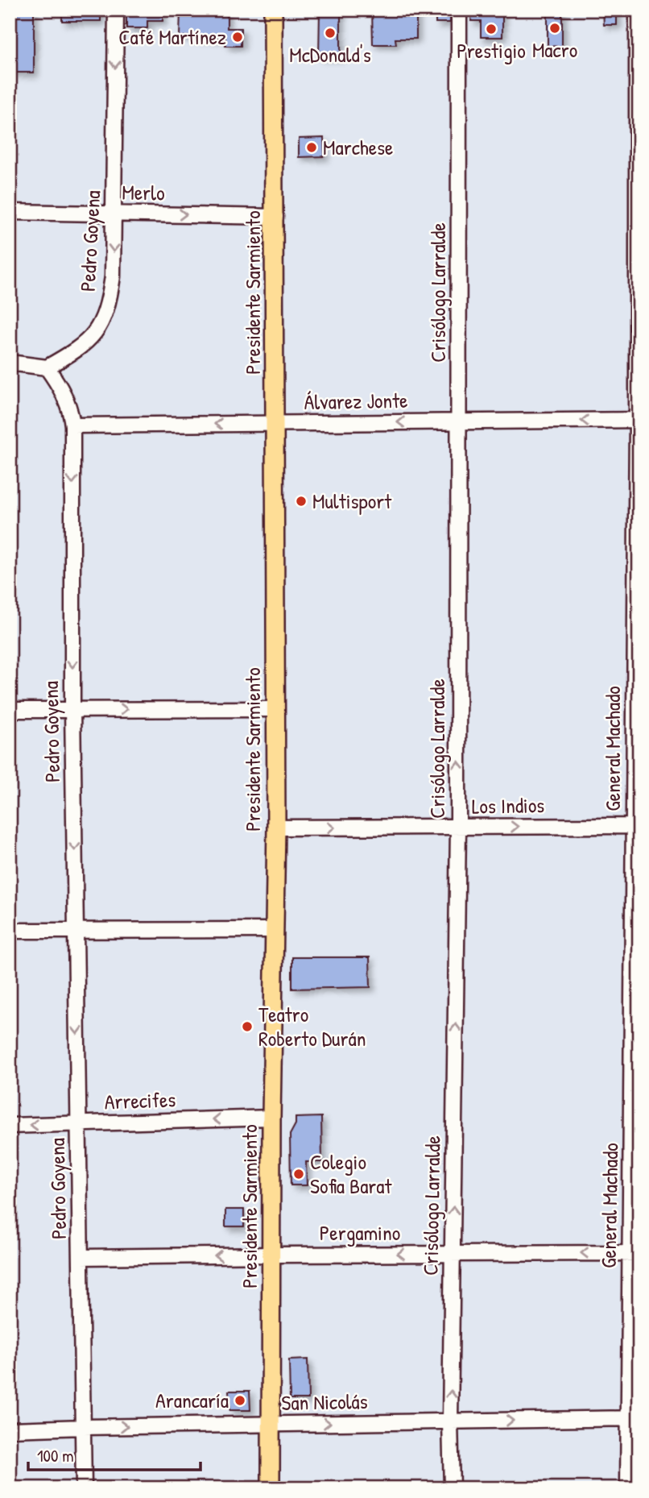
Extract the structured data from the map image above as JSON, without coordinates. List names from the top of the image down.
{
  "streets": {
    "main road": ["Presidente Sarmiento"],
    "street": [
      "Merlo",
      "Pedro Goyena",
      "Crisólogo Larralde",
      "Álvarez Jonte",
      "General Machado",
      "Los Indios",
      "Arrecifes",
      "Pergamino",
      "San Nicolás"
    ]
  },
  "crossings": [
    ["Merlo", "Pedro Goyena"],
    ["Merlo", "Presidente Sarmiento"],
    ["Pedro Goyena", "Álvarez Jonte"],
    ["Pedro Goyena", "Arrecifes"],
    ["Pedro Goyena", "Pergamino"],
    ["Pedro Goyena", "San Nicolás"],
    ["Presidente Sarmiento", "Álvarez Jonte"],
    ["Presidente Sarmiento", "Los Indios"],
    ["Presidente Sarmiento", "Arrecifes"],
    ["Presidente Sarmiento", "Pergamino"],
    ["Presidente Sarmiento", "San Nicolás"],
    ["Crisólogo Larralde", "Álvarez Jonte"],
    ["Crisólogo Larralde", "Los Indios"],
    ["Crisólogo Larralde", "Pergamino"],
    ["Crisólogo Larralde", "San Nicolás"],
    ["Álvarez Jonte", "General Machado"],
    ["General Machado", "Los Indios"],
    ["General Machado", "Pergamino"],
    ["General Machado", "San Nicolás"]
  ],
  "one_way": [
    "Merlo",
    "Pedro Goyena",
    "Crisólogo Larralde",
    "Álvarez Jonte",
    "Los Indios",
    "Arrecifes",
    "Pergamino",
    "San Nicolás"
  ],
  "places": [
    "Macro",
    "Prestigio",
    "McDonald's",
    "Café Martínez",
    "Marchese",
    "Multisport",
    "Teatro Roberto Durán",
    "Colegio Sofia Barat",
    "Arancaría"
  ],
  "scale_bar": "100 m"
}
